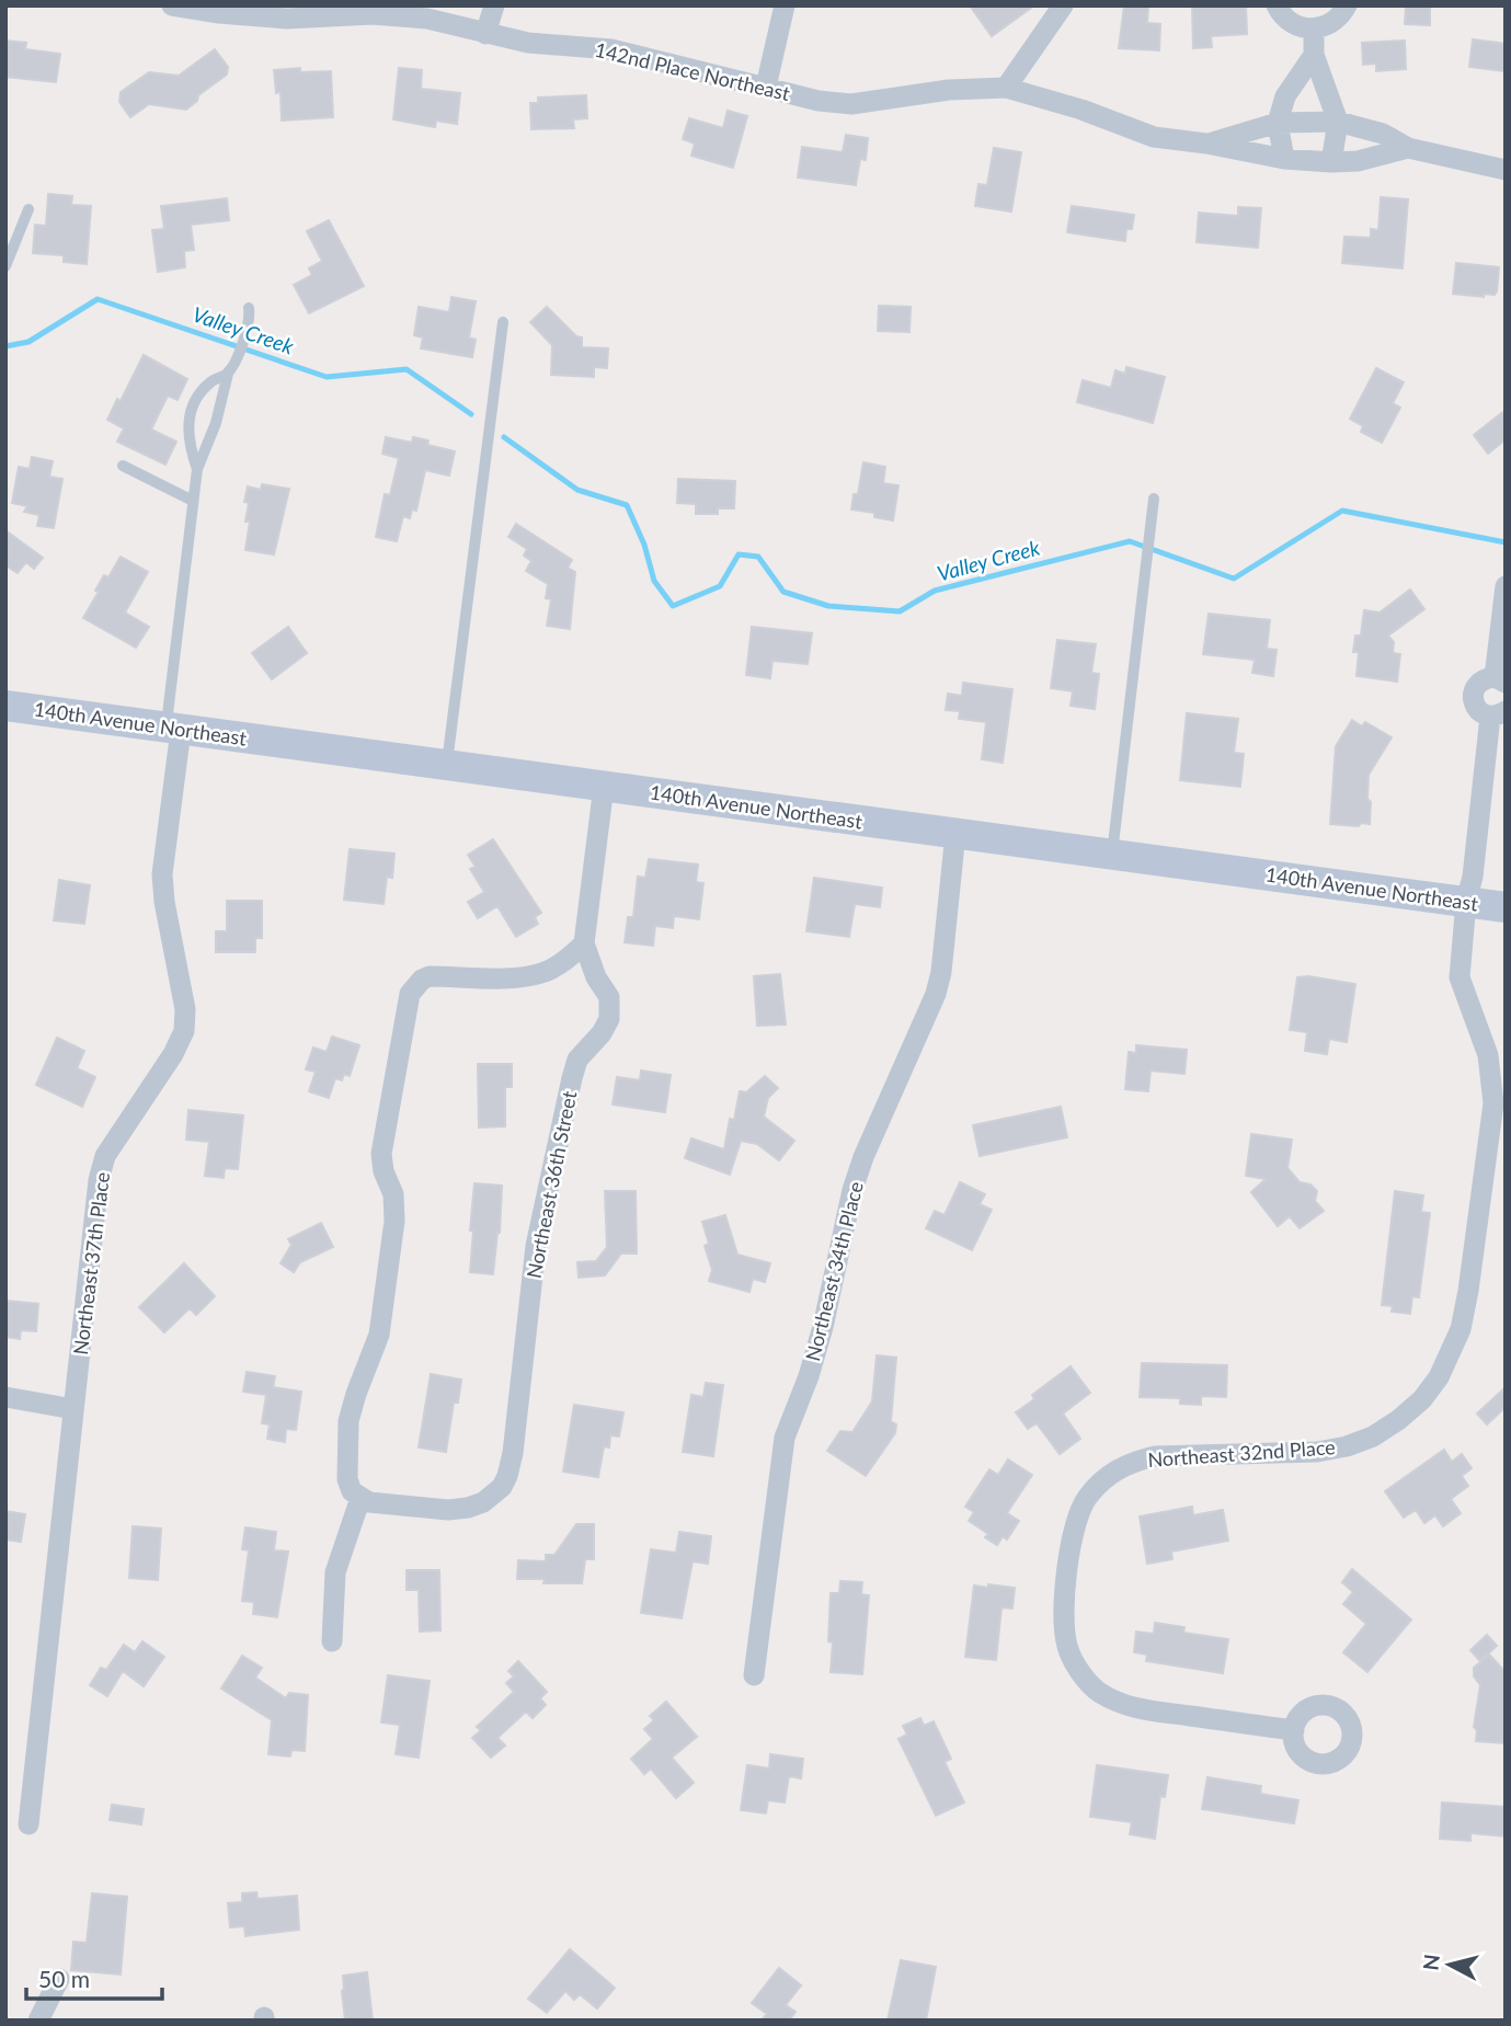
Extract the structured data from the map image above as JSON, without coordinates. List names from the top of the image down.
{
  "streets": {
    "street": [
      "142nd Place Northeast",
      "140th Avenue Northeast",
      "Northeast 36th Street",
      "Northeast 37th Place",
      "Northeast 34th Place",
      "Northeast 32nd Place"
    ]
  },
  "crossings": [
    ["140th Avenue Northeast", "Northeast 36th Street"],
    ["140th Avenue Northeast", "Northeast 37th Place"],
    ["140th Avenue Northeast", "Northeast 34th Place"],
    ["140th Avenue Northeast", "Northeast 32nd Place"]
  ],
  "water": ["Valley Creek"],
  "scale_bar": "50 m",
  "north": "left"
}
